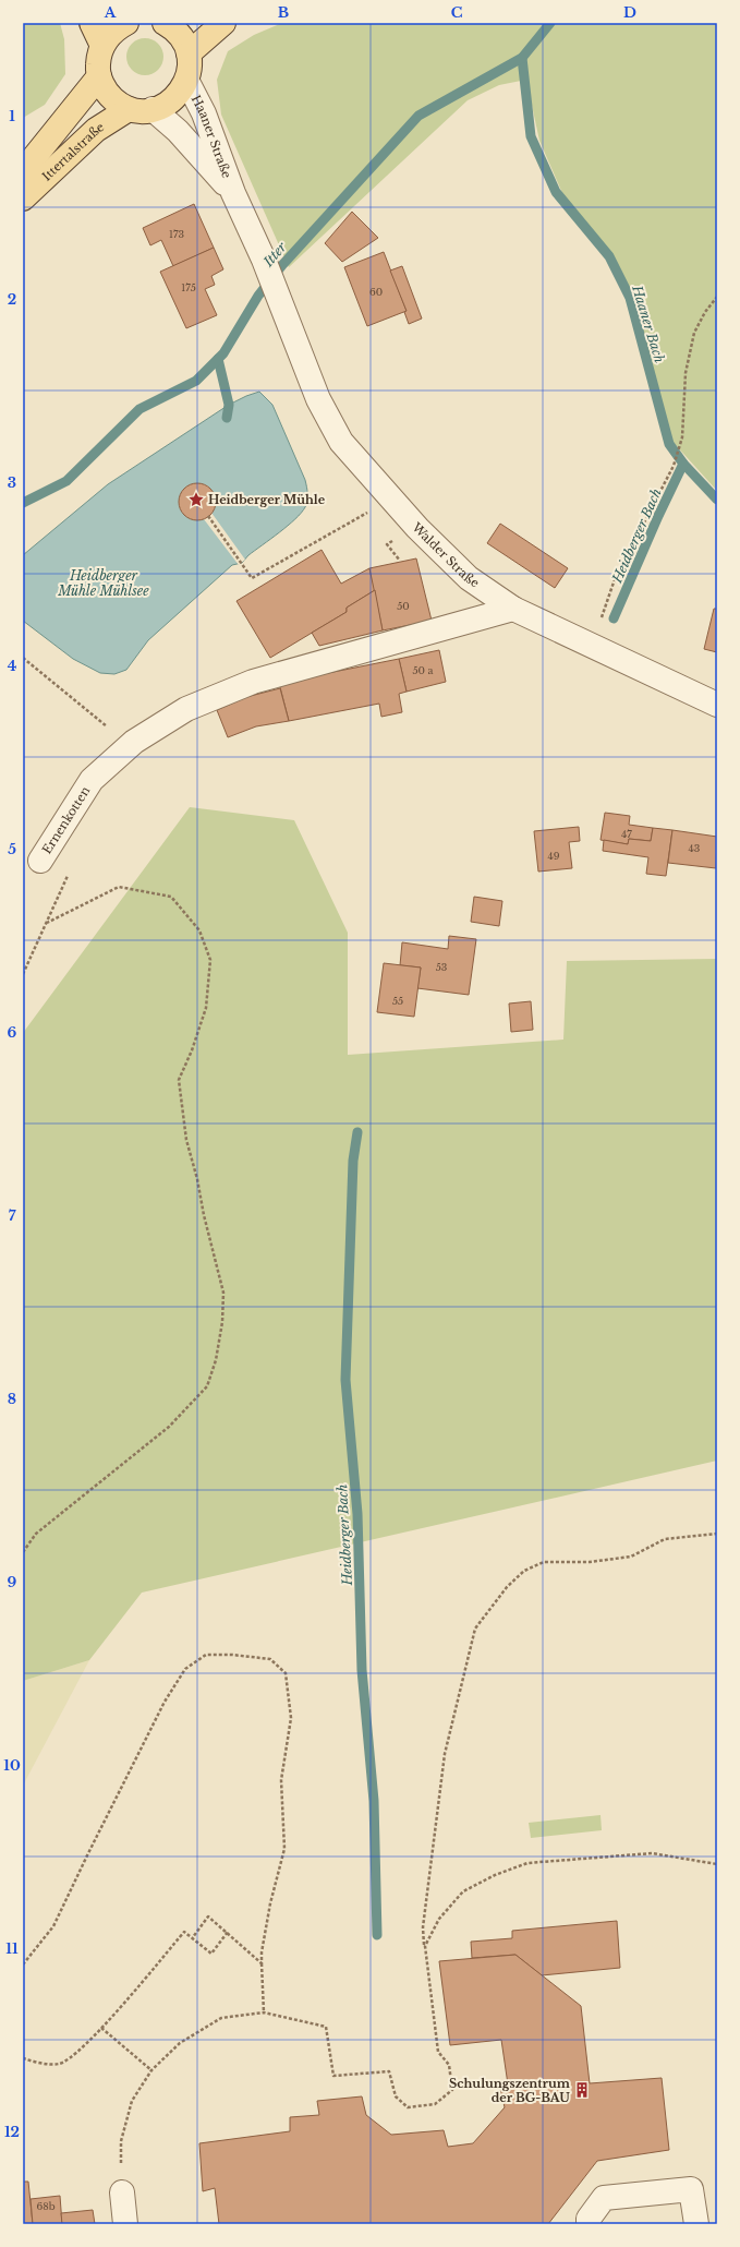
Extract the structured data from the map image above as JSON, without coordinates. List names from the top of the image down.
{
  "streets": {
    "main road": ["Ittertalstraße"],
    "street": ["Haaner Straße", "Walder Straße", "Ernenkotten"]
  },
  "crossings": [
    ["Haaner Straße", "Walder Straße"],
    ["Walder Straße", "Ernenkotten"]
  ],
  "water": [
    "Itter",
    "Haaner Bach",
    "Heidberger Bach",
    "Heidberger Mühle Mühlsee"
  ],
  "places": {
    "place": ["Heidberger Mühle"],
    "building": ["Schulungszentrum der BG-BAU"]
  },
  "house_numbers": [
    "173",
    "175",
    "60",
    "50",
    "50 a",
    "47",
    "43",
    "49",
    "53",
    "55",
    "68b"
  ],
  "grid": {
    "columns": [
      "A",
      "B",
      "C",
      "D"
    ],
    "rows": [
      "1",
      "2",
      "3",
      "4",
      "5",
      "6",
      "7",
      "8",
      "9",
      "10",
      "11",
      "12"
    ]
  }
}
